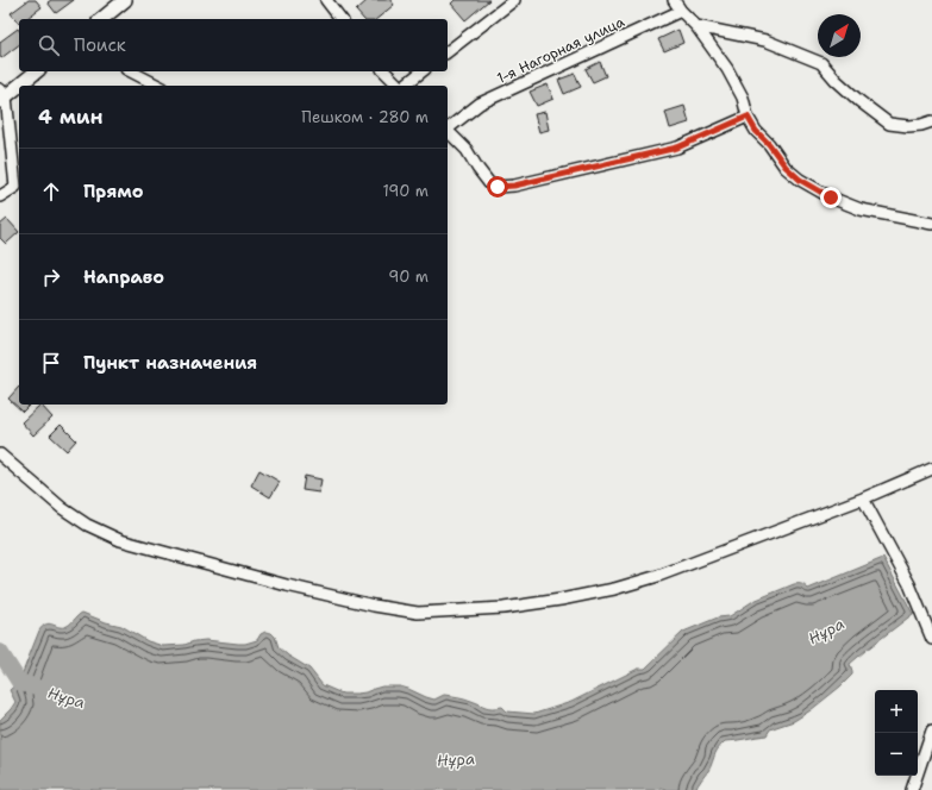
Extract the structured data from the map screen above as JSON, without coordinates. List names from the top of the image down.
{
  "streets": {
    "street": ["1-я Нагорная улица"]
  },
  "water": ["Нұра"],
  "north": "top right",
  "page": {
    "search": "Поиск",
    "heading": ["4 мин", "Пешком · 280 m"],
    "list": [
      ["Прямо", "190 m"],
      ["Направо", "90 m"],
      "Пункт назначения"
    ],
    "map_buttons": ["+", "−"]
  }
}
